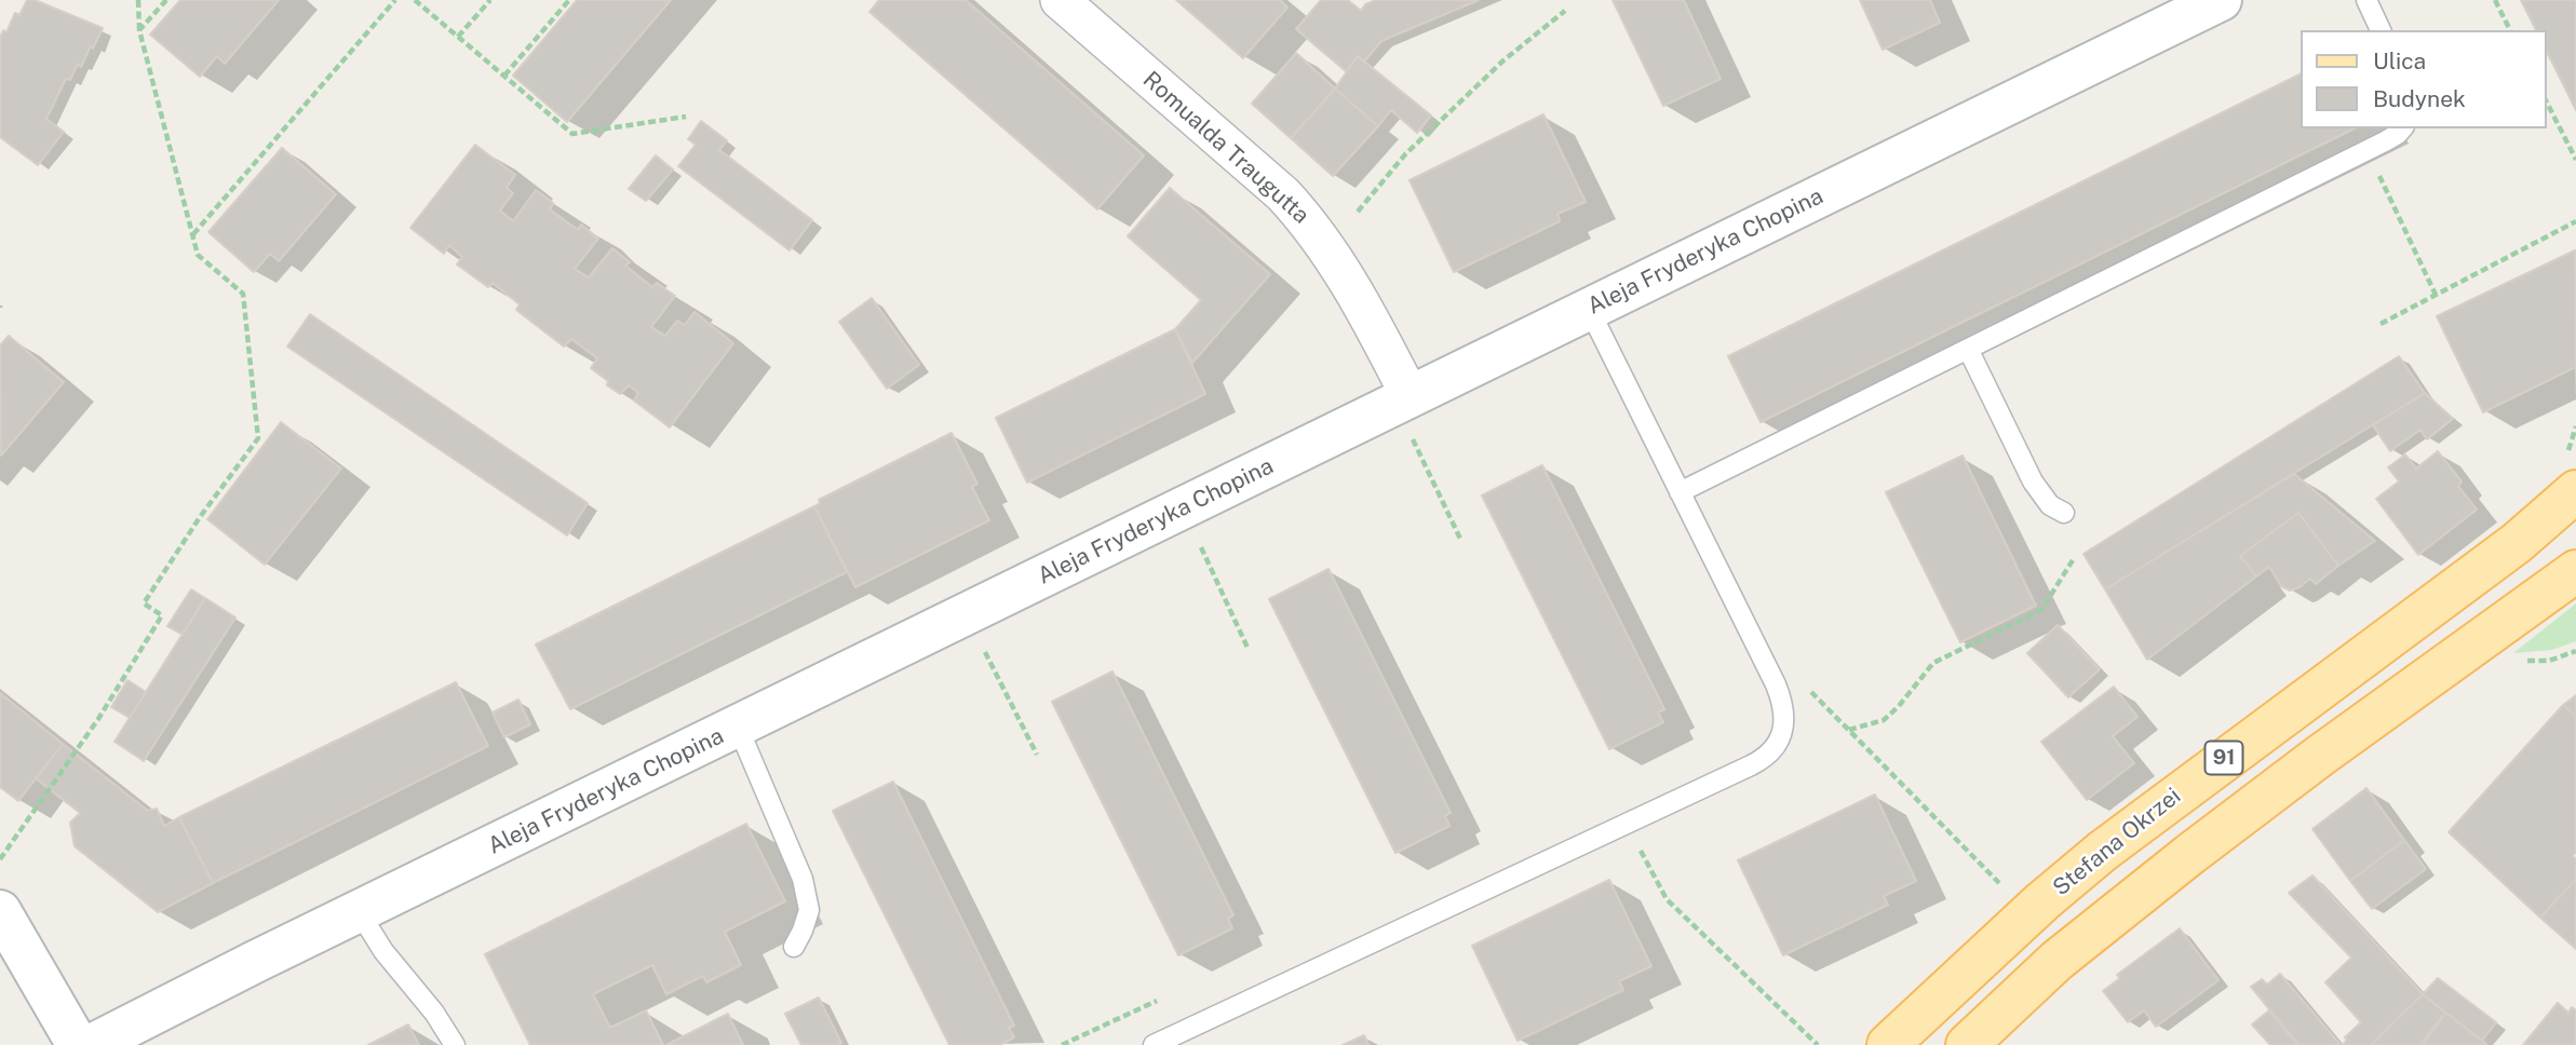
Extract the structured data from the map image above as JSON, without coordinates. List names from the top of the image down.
{
  "streets": {
    "main road": ["91", "Stefana Okrzei"],
    "street": ["Romualda Traugutta", "Aleja Fryderyka Chopina"]
  },
  "crossings": [
    ["Romualda Traugutta", "Aleja Fryderyka Chopina"]
  ],
  "legend": ["Ulica", "Budynek"]
}
